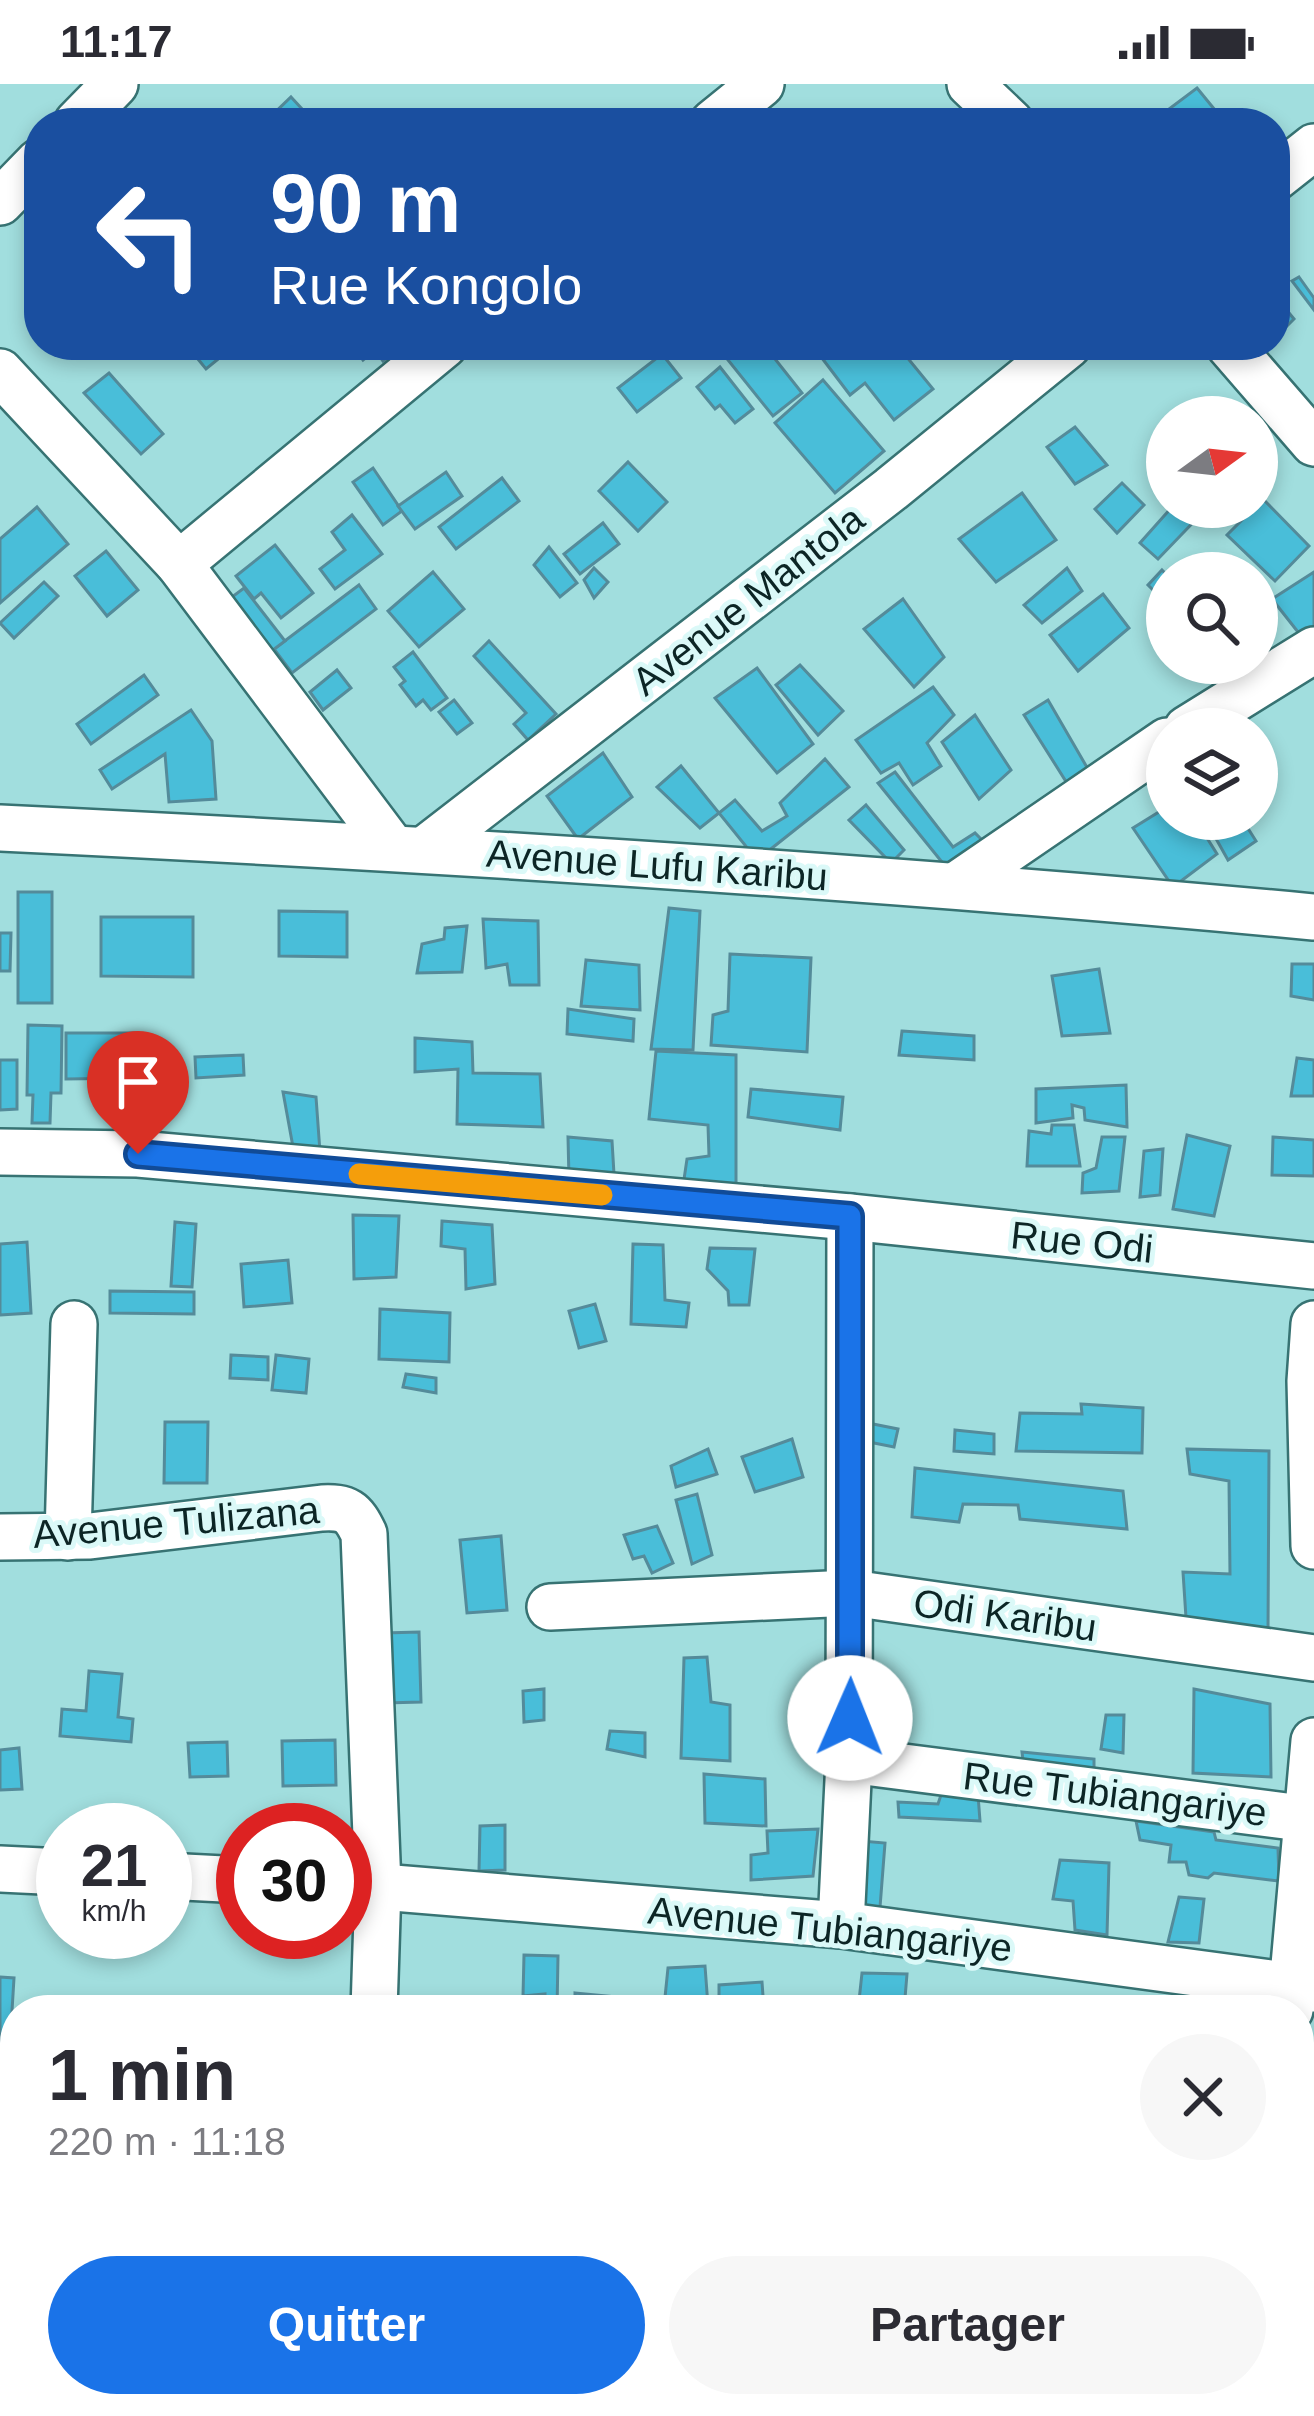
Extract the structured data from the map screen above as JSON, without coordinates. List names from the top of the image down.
{
  "streets": {
    "street": [
      "Avenue Mantola",
      "Avenue Lufu Karibu",
      "Rue Odi",
      "Avenue Tulizana",
      "Odi Karibu",
      "Rue Tubiangariye",
      "Avenue Tubiangariye"
    ]
  },
  "crossings": [
    ["Avenue Mantola", "Avenue Lufu Karibu"]
  ],
  "north": "right",
  "page": {
    "status": "11:17",
    "turn": ["90 m", "Rue Kongolo"],
    "speed": "21 km/h",
    "limit": "30",
    "heading": ["1 min", "220 m · 11:18"],
    "buttons": ["Quitter", "Partager"]
  }
}
